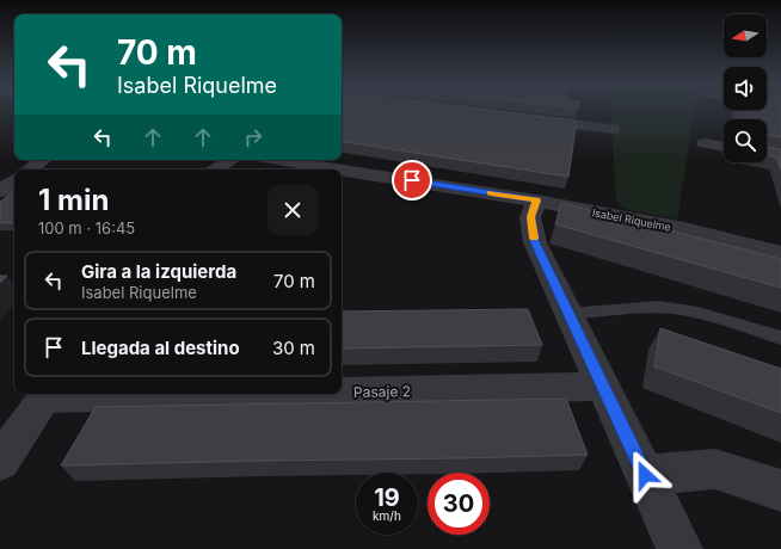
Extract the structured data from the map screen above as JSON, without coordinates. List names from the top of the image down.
{
  "streets": {
    "street": ["Isabel Riquelme", "Pasaje 2"]
  },
  "north": "left",
  "page": {
    "turn": ["70 m", "Isabel Riquelme"],
    "heading": ["1 min", "100 m · 16:45"],
    "list": [
      {
        "name": "Gira a la izquierda",
        "note": "Isabel Riquelme",
        "value": "70 m"
      },
      {
        "name": "Llegada al destino",
        "value": "30 m"
      }
    ],
    "speed": "19 km/h",
    "limit": "30"
  }
}
